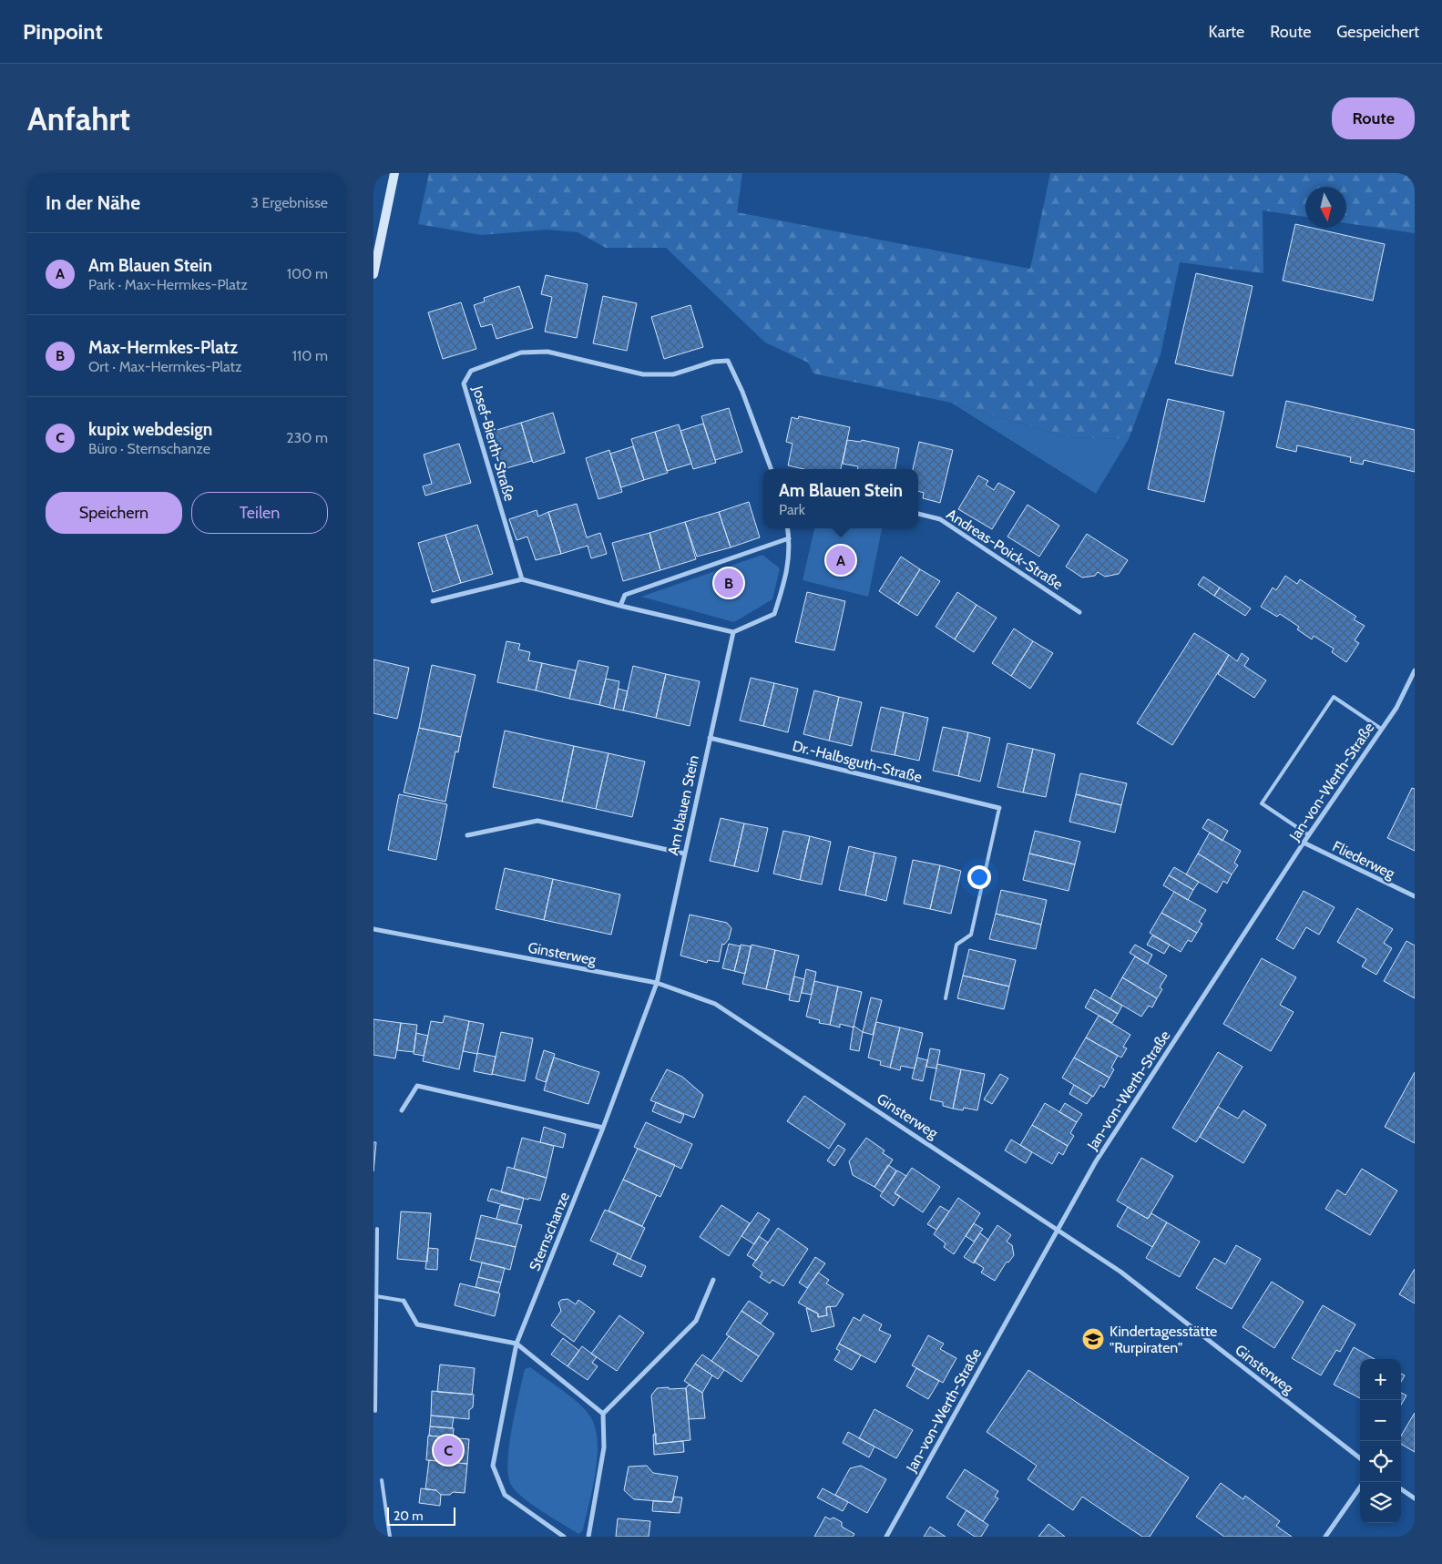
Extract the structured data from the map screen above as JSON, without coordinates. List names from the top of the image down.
{
  "streets": {
    "street": [
      "Josef-Bierth-Straße",
      "Andreas-Poick-Straße",
      "Dr.-Halbsguth-Straße",
      "Jan-von-Werth-Straße",
      "Am blauen Stein",
      "Fliederweg",
      "Ginsterweg",
      "Sternschanze"
    ]
  },
  "crossings": [
    ["Dr.-Halbsguth-Straße", "Am blauen Stein"],
    ["Jan-von-Werth-Straße", "Fliederweg"],
    ["Jan-von-Werth-Straße", "Ginsterweg"],
    ["Am blauen Stein", "Ginsterweg"],
    ["Am blauen Stein", "Sternschanze"],
    ["Ginsterweg", "Sternschanze"]
  ],
  "places": {
    "school or university": ["Kindertagesstätte \"Rurpiraten\""]
  },
  "scale_bar": "20 m",
  "north": "bottom",
  "page": {
    "header": "Pinpoint",
    "nav": ["Karte", "Route", "Gespeichert"],
    "buttons": [
      "Route",
      ["Speichern", "Teilen"]
    ],
    "title": "Anfahrt",
    "heading": ["In der Nähe", "3 Ergebnisse"],
    "list": [
      {
        "mark": "A",
        "name": "Am Blauen Stein",
        "note": "Park · Max-Hermkes-Platz",
        "value": "100 m"
      },
      {
        "mark": "B",
        "name": "Max-Hermkes-Platz",
        "note": "Ort · Max-Hermkes-Platz",
        "value": "110 m"
      },
      {
        "mark": "C",
        "name": "kupix webdesign",
        "note": "Büro · Sternschanze",
        "value": "230 m"
      }
    ],
    "popup": ["Am Blauen Stein", "Park"],
    "pins": ["A", "B", "C"],
    "map_buttons": ["+", "−"],
    "scale": "20 m"
  }
}
